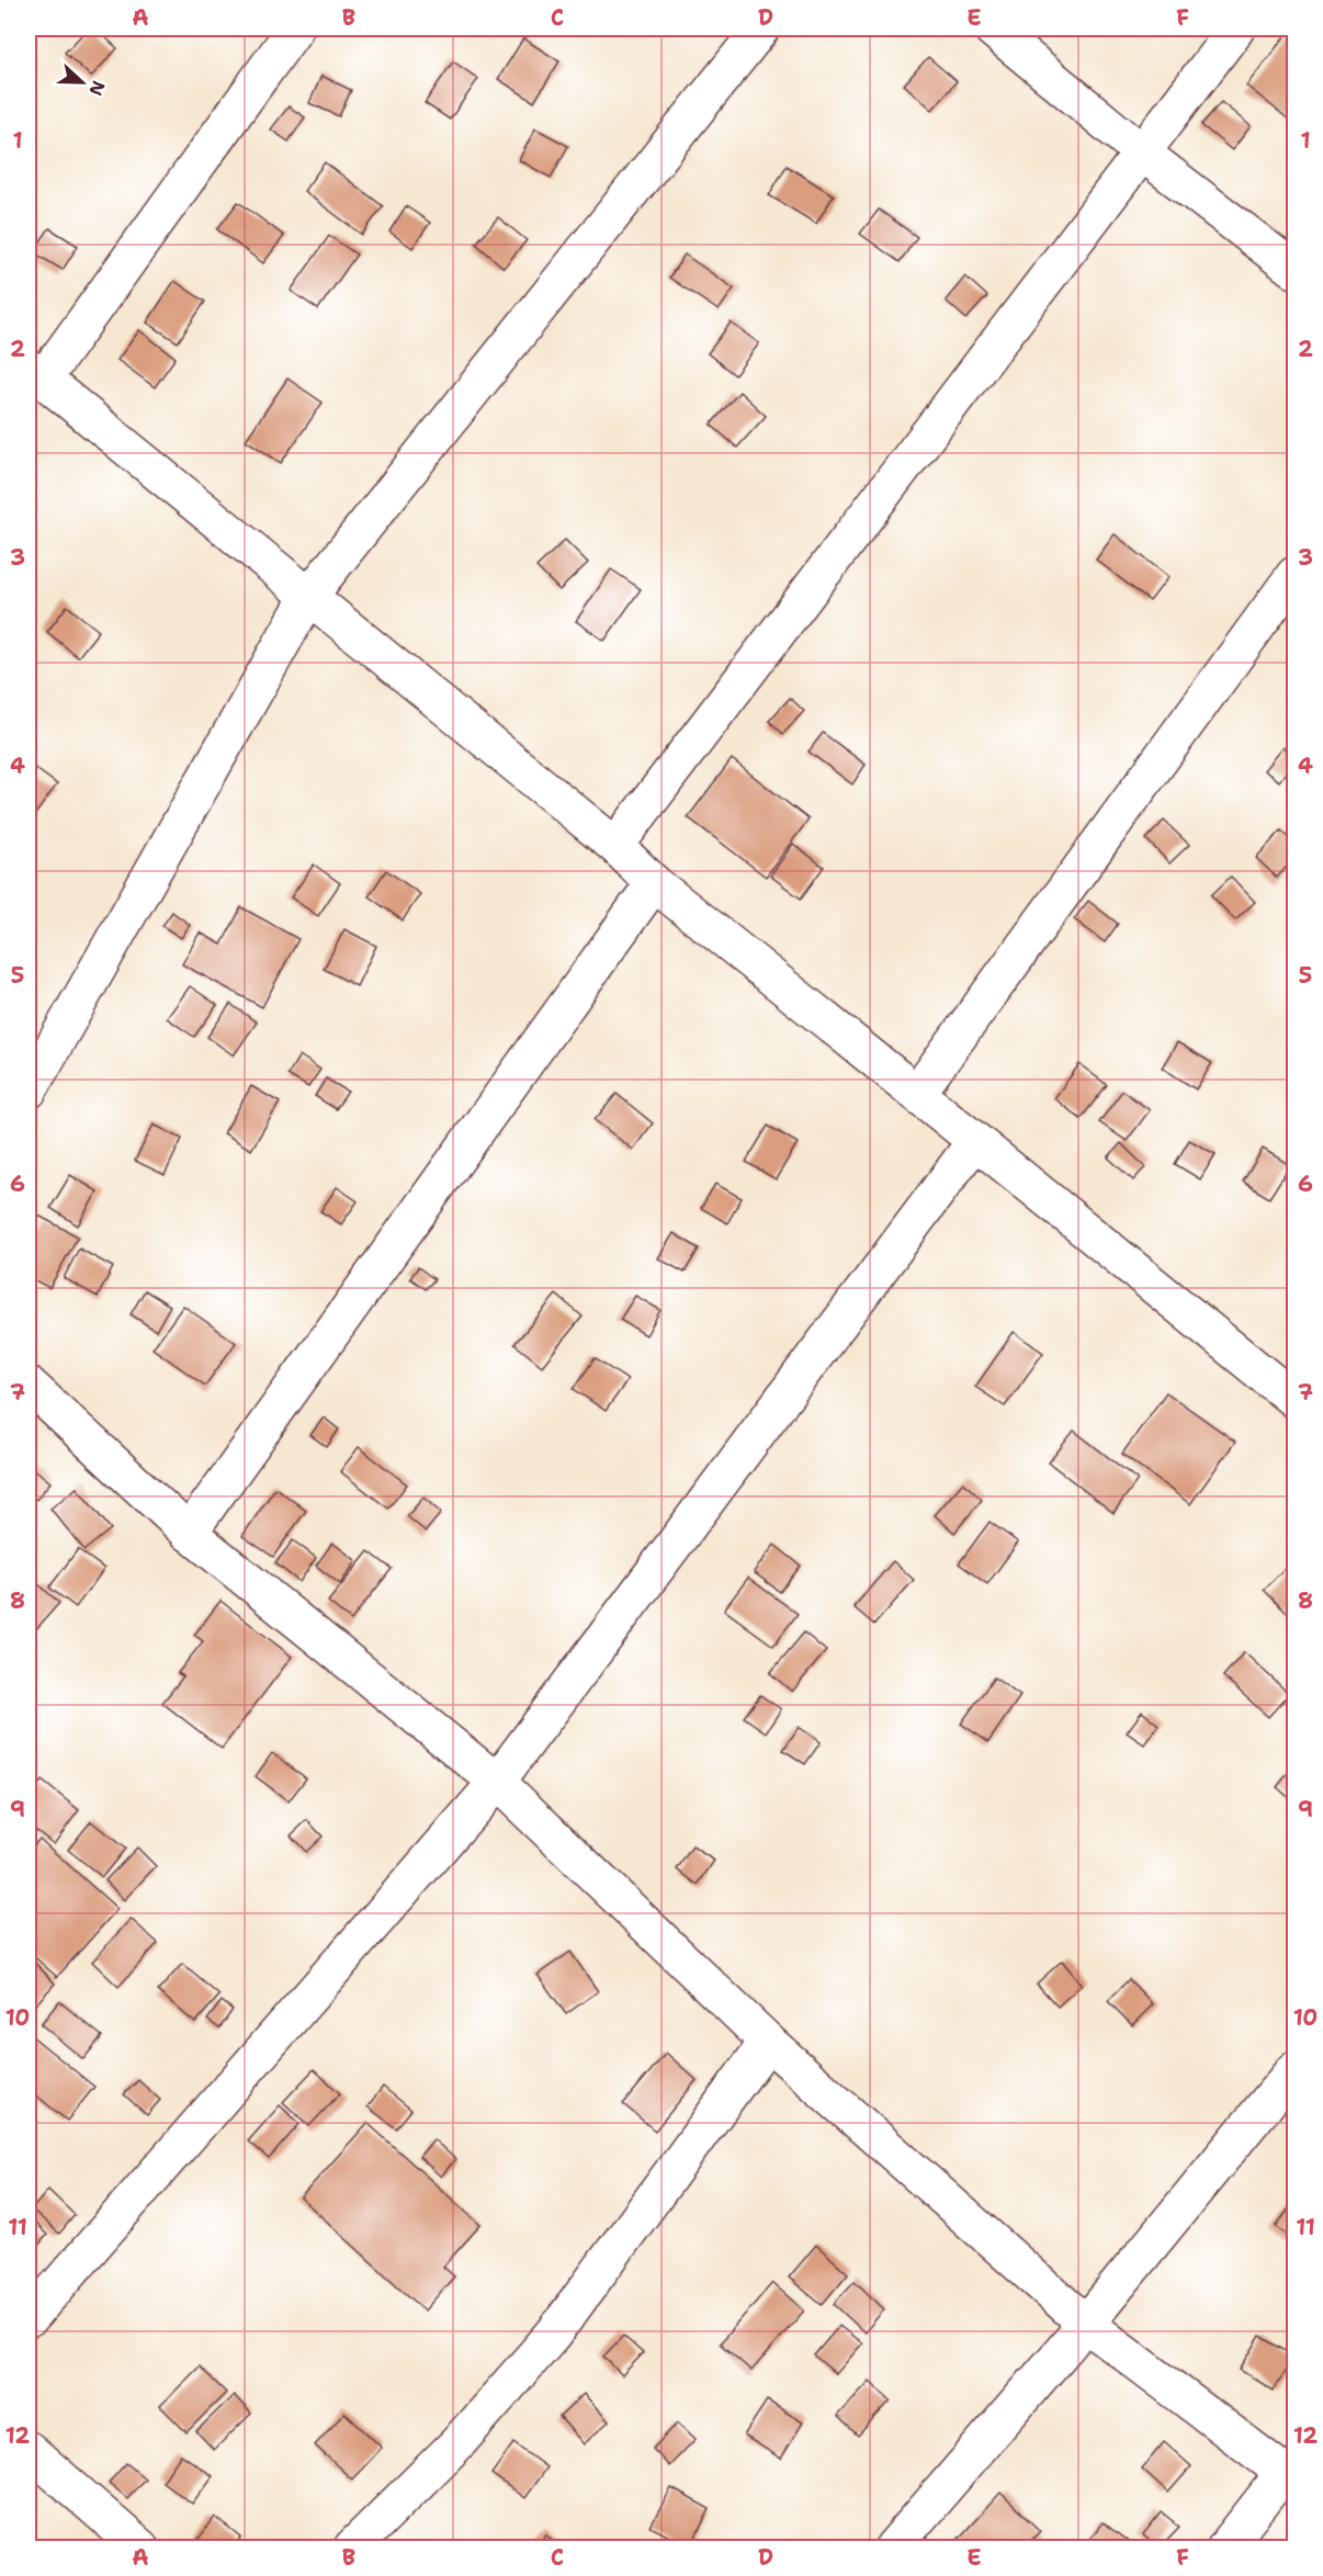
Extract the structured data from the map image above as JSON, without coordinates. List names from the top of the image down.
{
  "north": "right",
  "grid": {
    "columns": [
      "A",
      "B",
      "C",
      "D",
      "E",
      "F"
    ],
    "rows": [
      "1",
      "2",
      "3",
      "4",
      "5",
      "6",
      "7",
      "8",
      "9",
      "10",
      "11",
      "12"
    ]
  }
}
